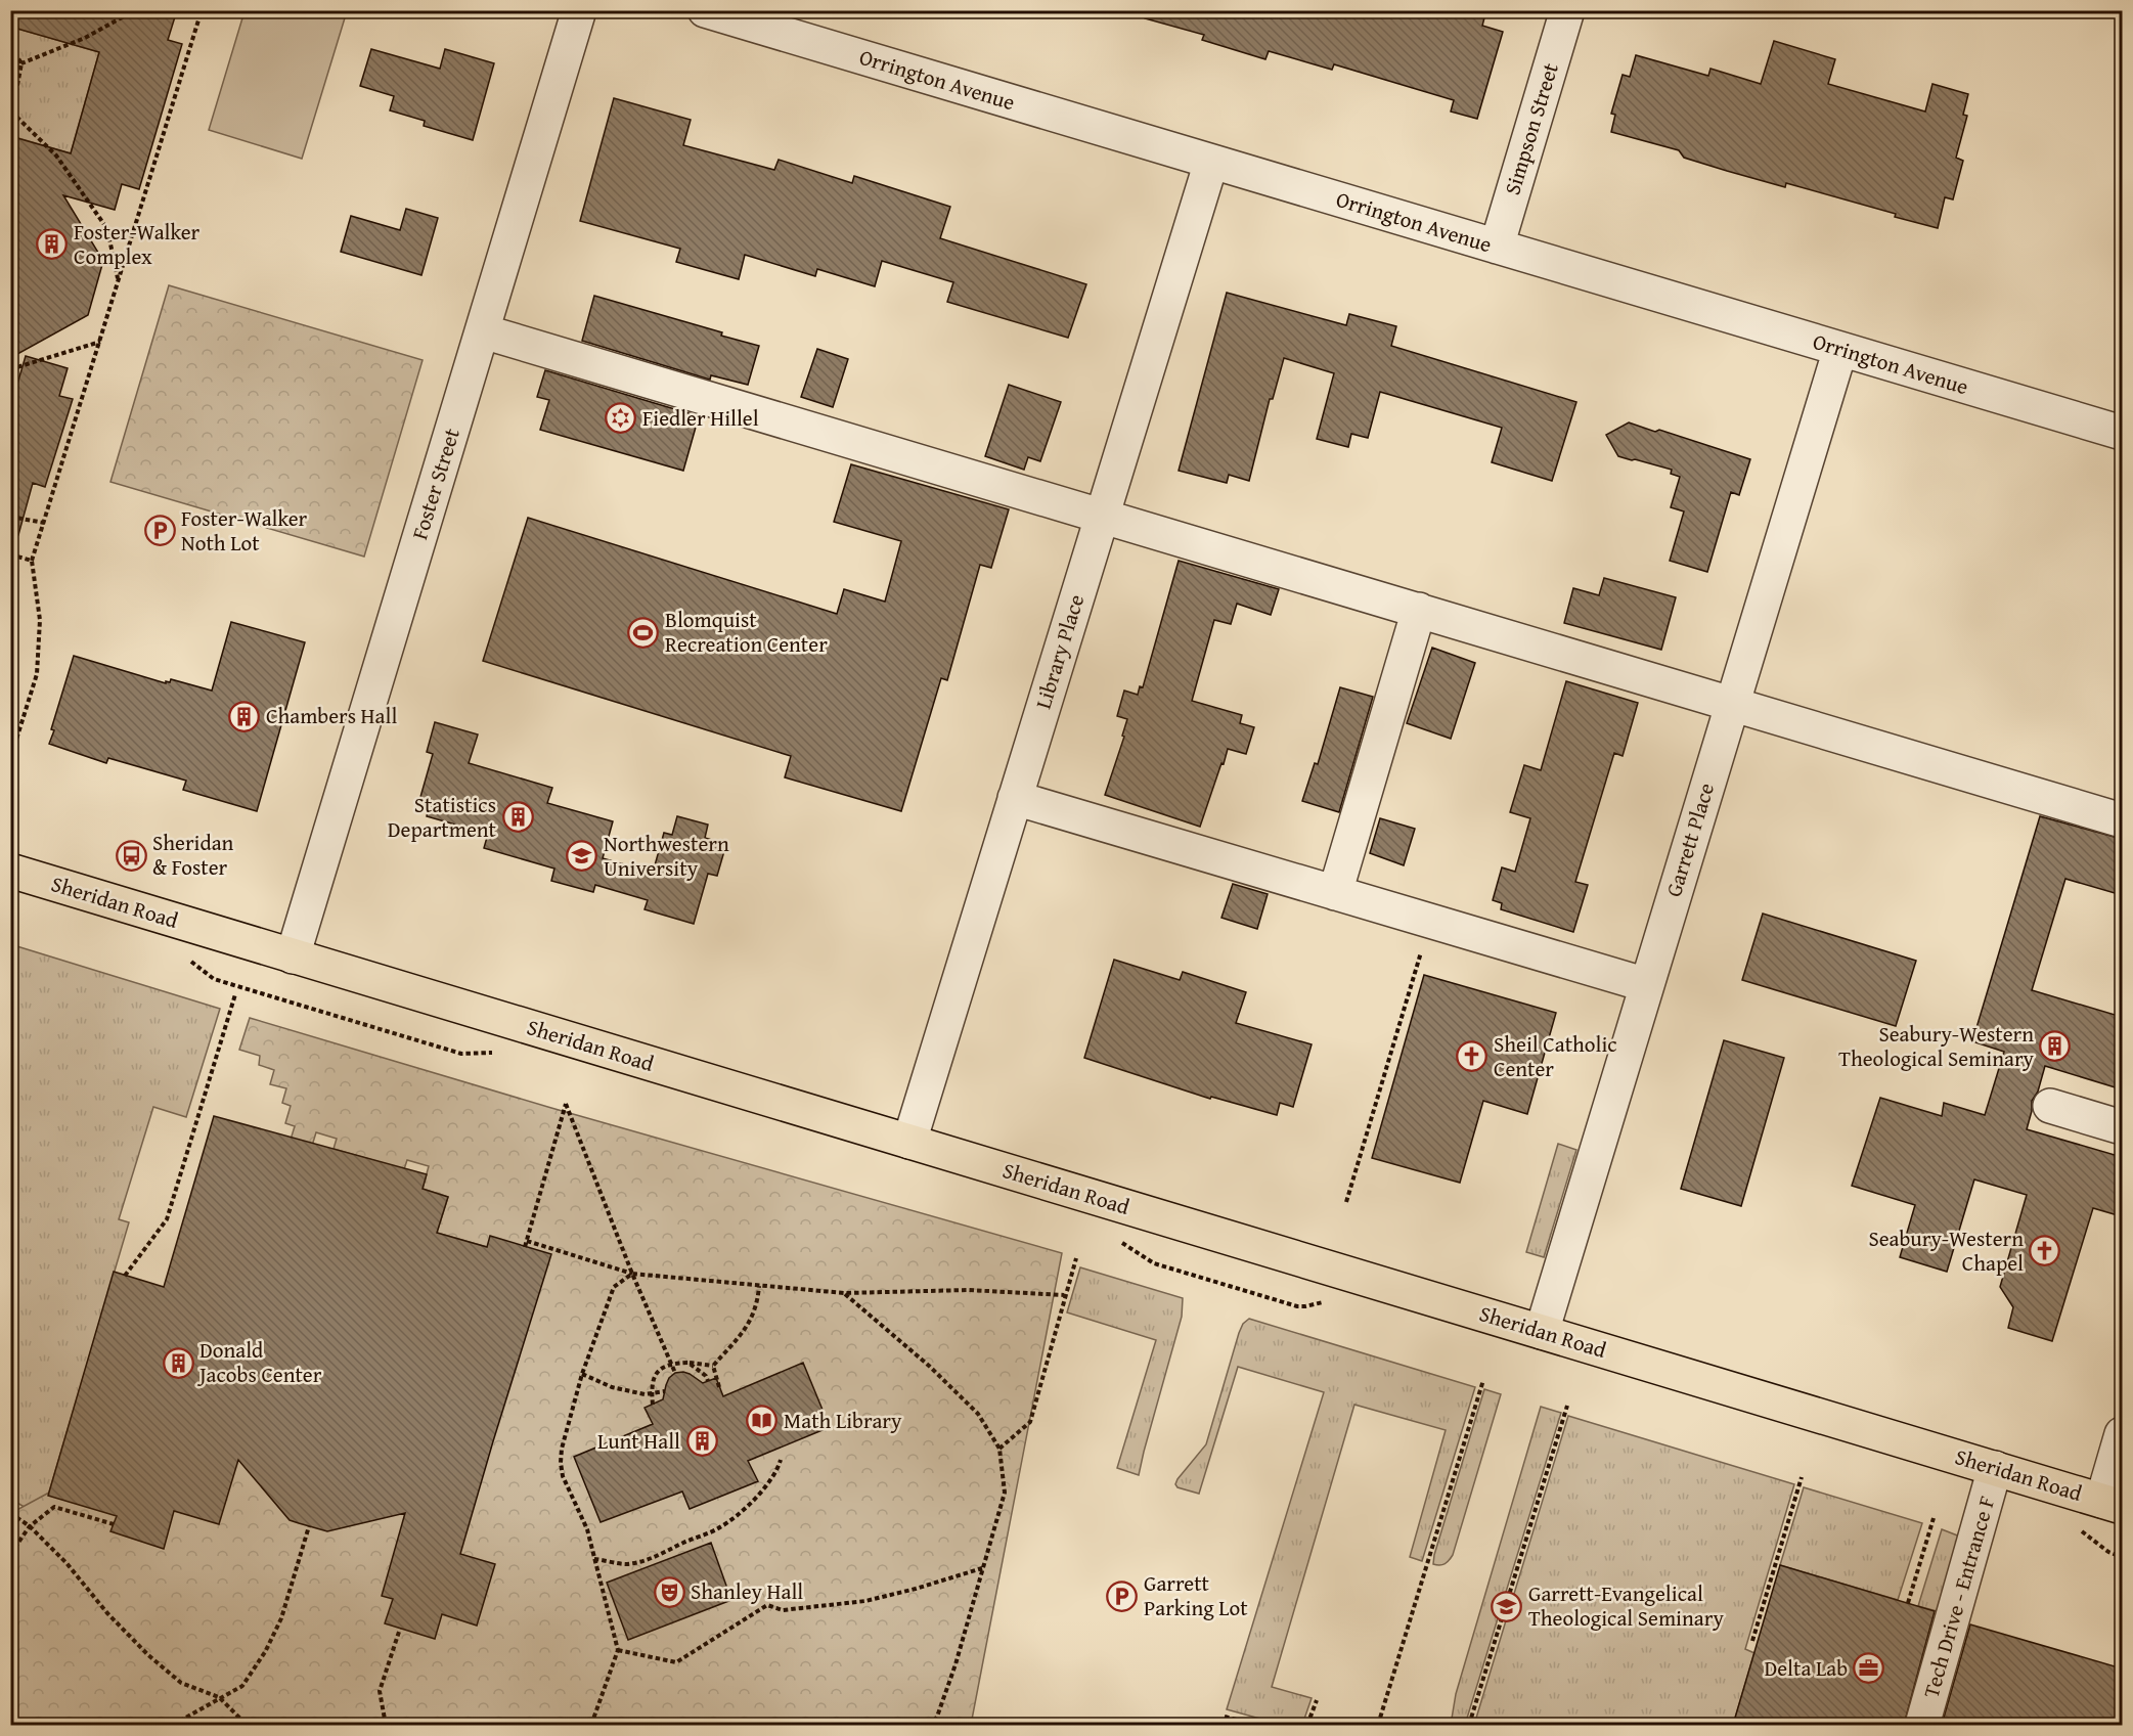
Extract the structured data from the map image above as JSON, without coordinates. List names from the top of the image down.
{
  "streets": {
    "main road": ["Sheridan Road"],
    "street": [
      "Orrington Avenue",
      "Simpson Street",
      "Foster Street",
      "Library Place",
      "Garrett Place",
      "Tech Drive - Entrance F"
    ]
  },
  "crossings": [
    ["Orrington Avenue", "Simpson Street"],
    ["Orrington Avenue", "Library Place"],
    ["Orrington Avenue", "Garrett Place"],
    ["Foster Street", "Sheridan Road"],
    ["Library Place", "Sheridan Road"],
    ["Garrett Place", "Sheridan Road"],
    ["Sheridan Road", "Tech Drive - Entrance F"]
  ],
  "places": {
    "building": [
      "Foster-Walker Complex",
      "Chambers Hall",
      "Statistics Department",
      "Seabury-Western Theological Seminary",
      "Donald Jacobs Center",
      "Lunt Hall"
    ],
    "synagogue": ["Fiedler Hillel"],
    "parking": ["Foster-Walker Noth Lot", "Garrett Parking Lot"],
    "sports": ["Blomquist Recreation Center"],
    "bus stop": ["Sheridan & Foster"],
    "school or university": ["Northwestern University", "Garrett-Evangelical Theological Seminary"],
    "church": ["Sheil Catholic Center", "Seabury-Western Chapel"],
    "library": ["Math Library"],
    "theatre": ["Shanley Hall"],
    "office": ["Delta Lab"]
  }
}
